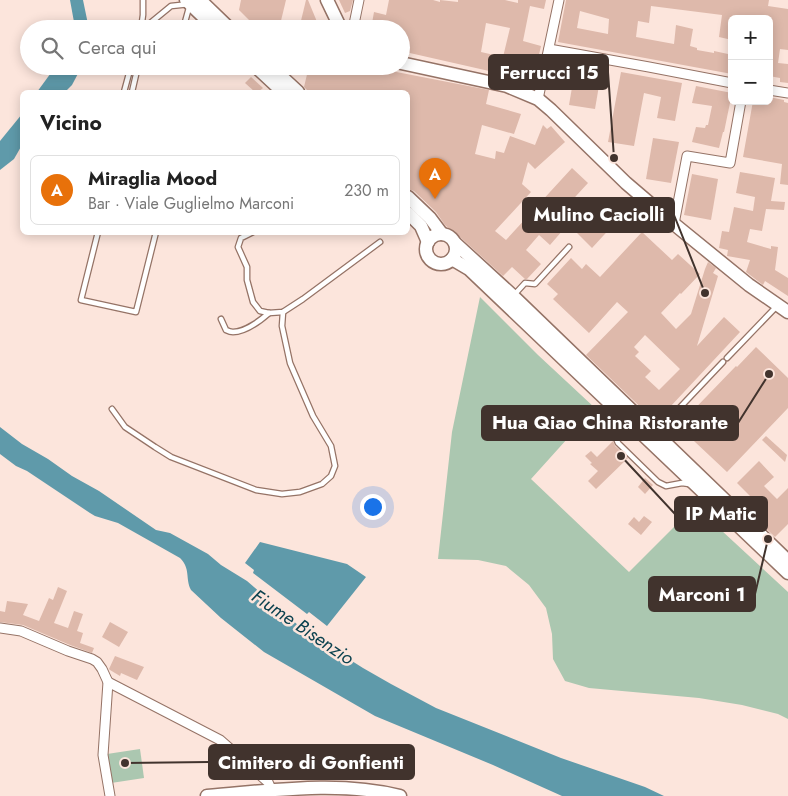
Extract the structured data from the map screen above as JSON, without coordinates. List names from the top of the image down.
{
  "water": ["Fiume Bisenzio"],
  "places": [
    "Ferrucci 15",
    "Mulino Caciolli",
    "Hua Qiao China Ristorante",
    "IP Matic",
    "Marconi 1",
    "Cimitero di Gonfienti"
  ],
  "page": {
    "map_buttons": ["+", "−"],
    "search": "Cerca qui",
    "heading": "Vicino",
    "list": [
      {
        "mark": "A",
        "name": "Miraglia Mood",
        "note": "Bar · Viale Guglielmo Marconi",
        "value": "230 m"
      }
    ],
    "pins": "A"
  }
}
